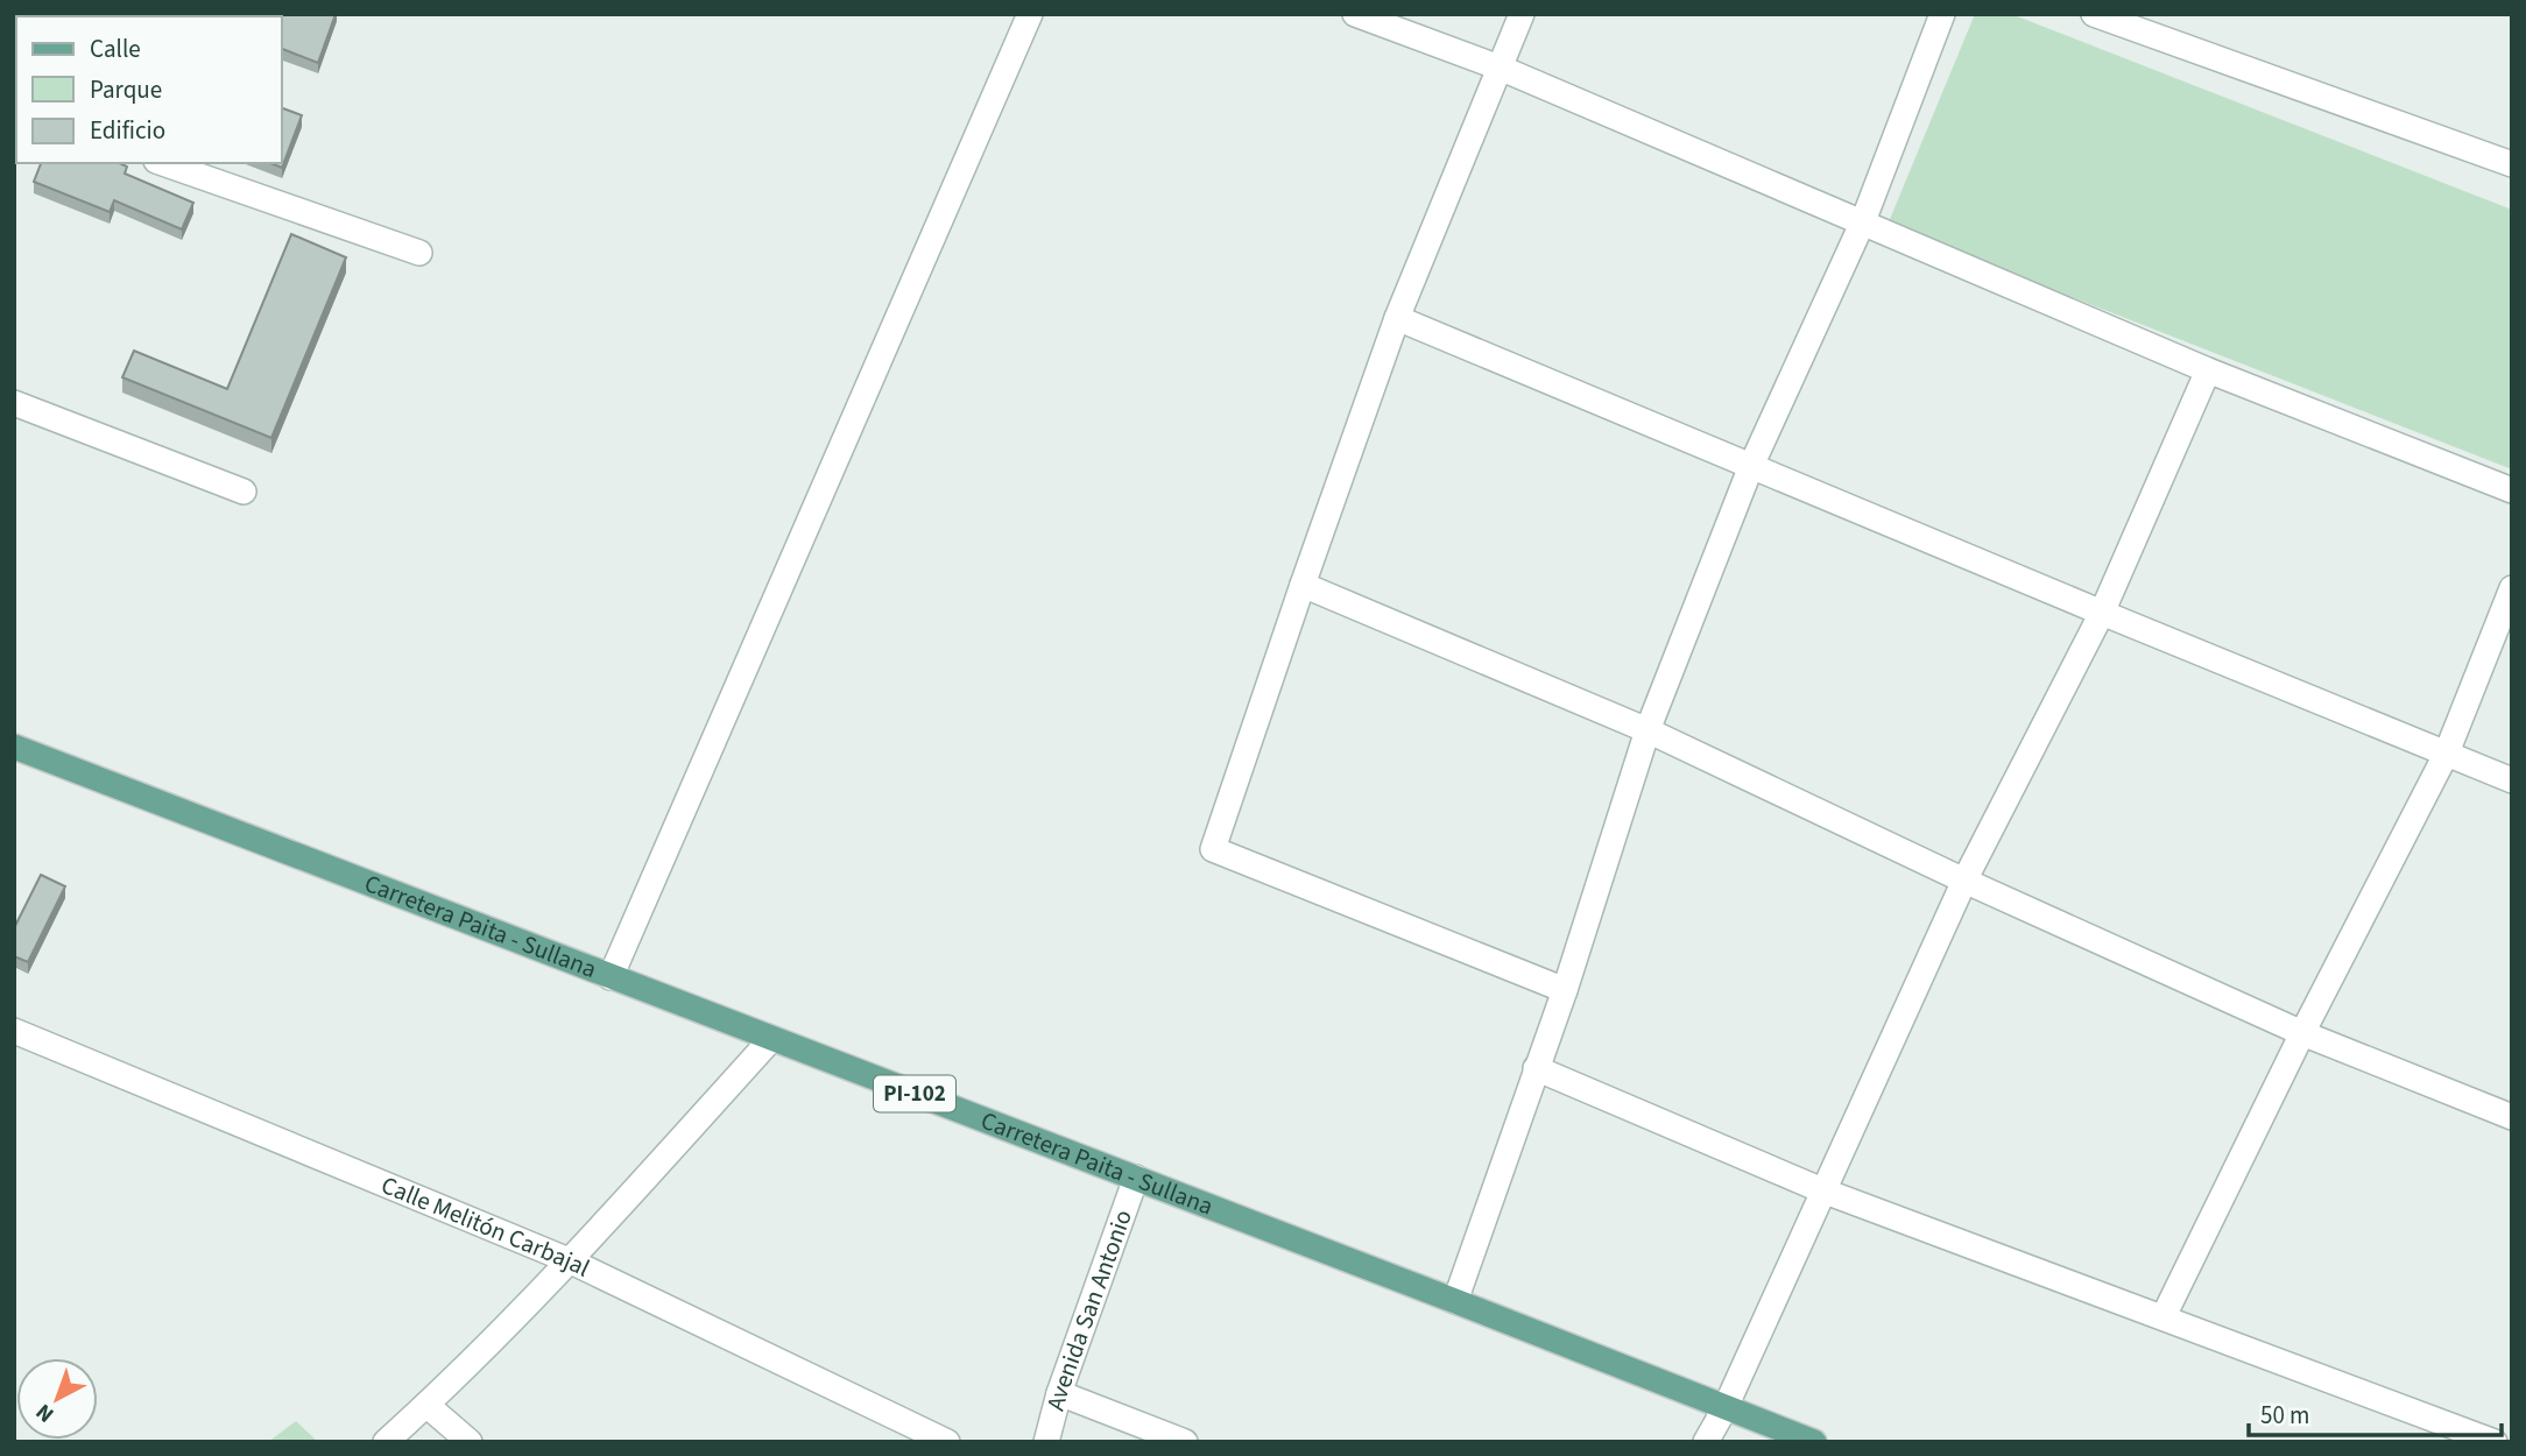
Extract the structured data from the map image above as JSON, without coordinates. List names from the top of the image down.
{
  "streets": {
    "main road": ["Carretera Paita - Sullana", "PI-102"],
    "street": ["Calle Melitón Carbajal", "Avenida San Antonio"]
  },
  "crossings": [
    ["Carretera Paita - Sullana", "Avenida San Antonio"]
  ],
  "legend": ["Calle", "Parque", "Edificio"],
  "scale_bar": "50 m",
  "north": "bottom left"
}
